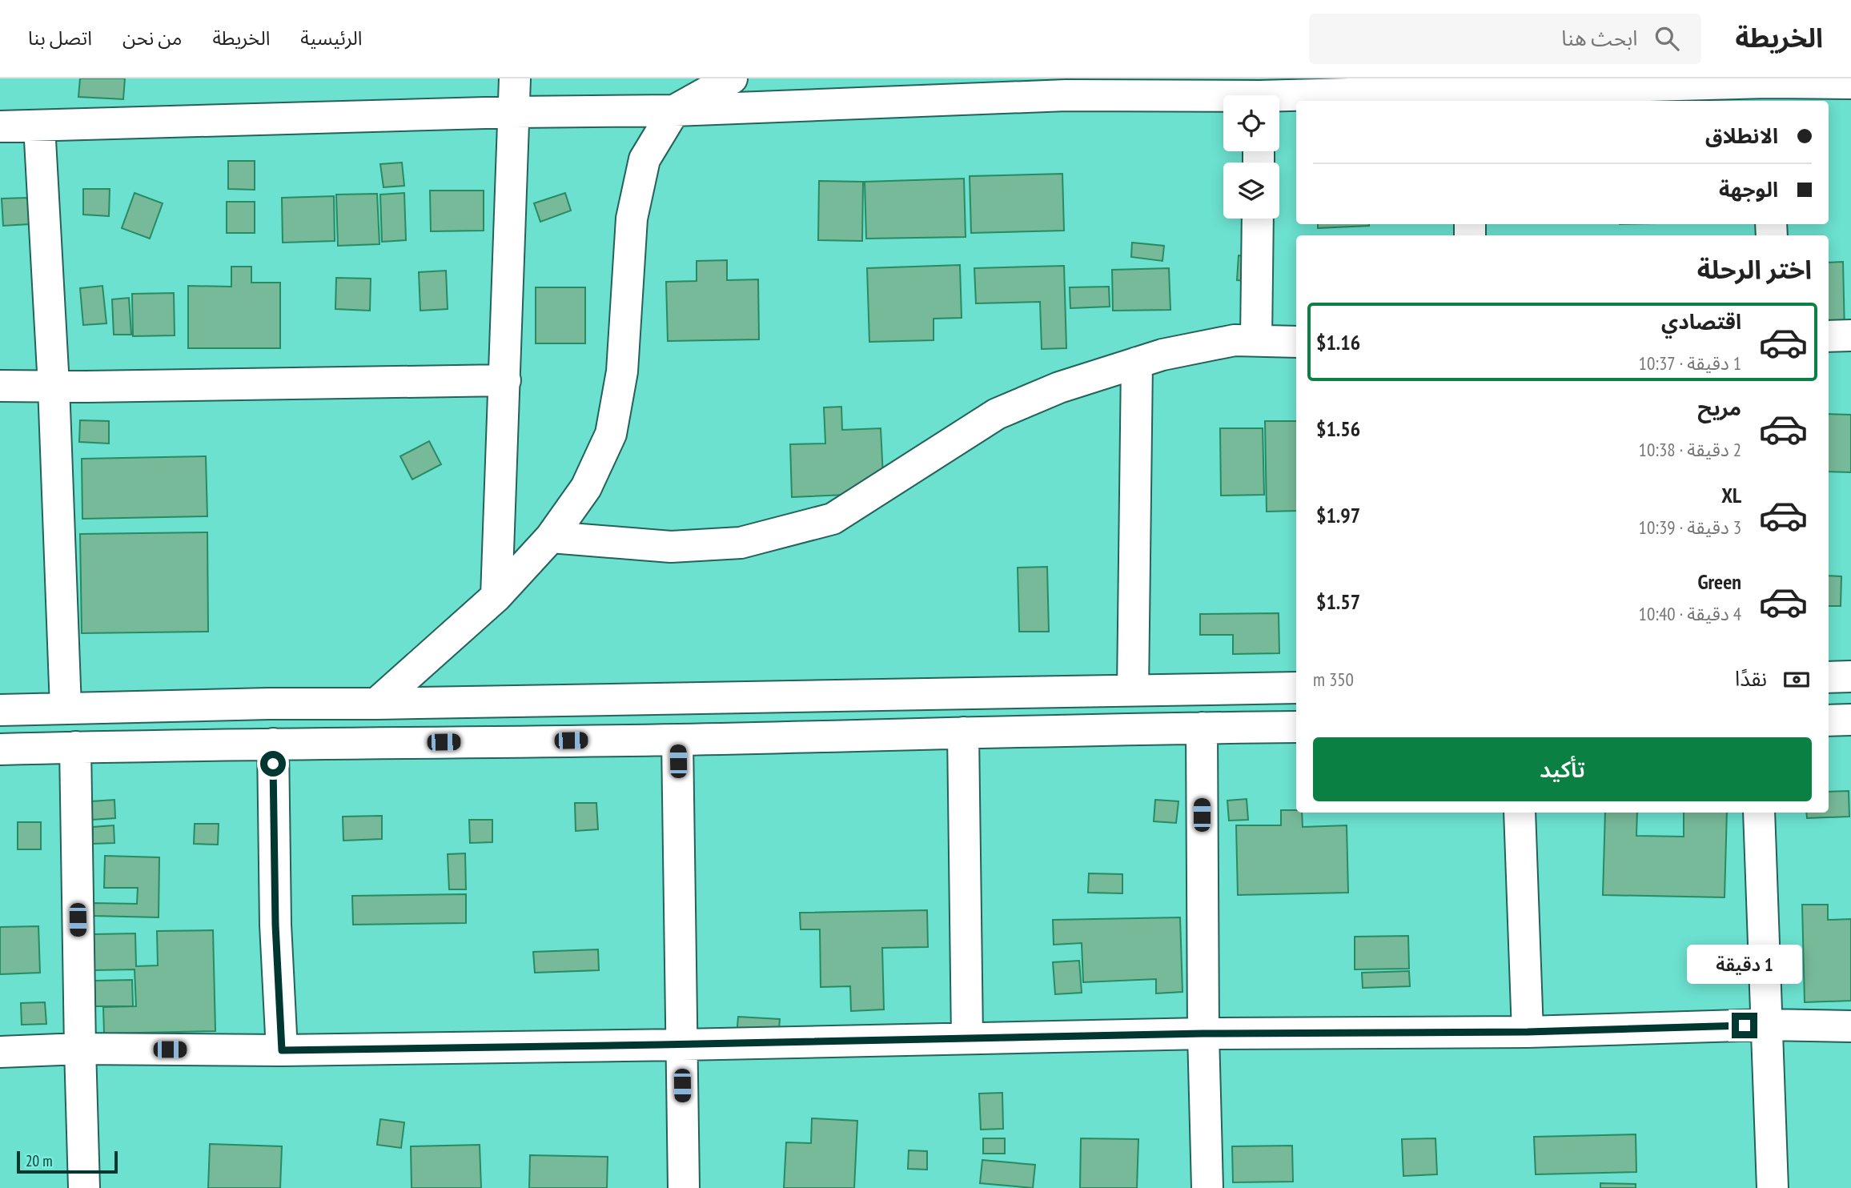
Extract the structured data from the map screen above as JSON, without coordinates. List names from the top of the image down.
{
  "scale_bar": "20 m",
  "page": {
    "header": "الخريطة",
    "search": "ابحث هنا",
    "nav": [
      "الرئيسية",
      "الخريطة",
      "من نحن",
      "اتصل بنا"
    ],
    "banner": ["الانطلاق", "الوجهة"],
    "heading": "اختر الرحلة",
    "list": [
      {
        "name": "اقتصادي",
        "note": "1 دقيقة · 10:37",
        "value": "$1.16"
      },
      {
        "name": "مريح",
        "note": "2 دقيقة · 10:38",
        "value": "$1.56"
      },
      {
        "name": "XL",
        "note": "3 دقيقة · 10:39",
        "value": "$1.97"
      },
      {
        "name": "Green",
        "note": "4 دقيقة · 10:40",
        "value": "$1.57"
      }
    ],
    "pay": ["نقدًا", "350 m"],
    "buttons": "تأكيد",
    "bubble": "1 دقيقة",
    "scale": "20 m"
  }
}
